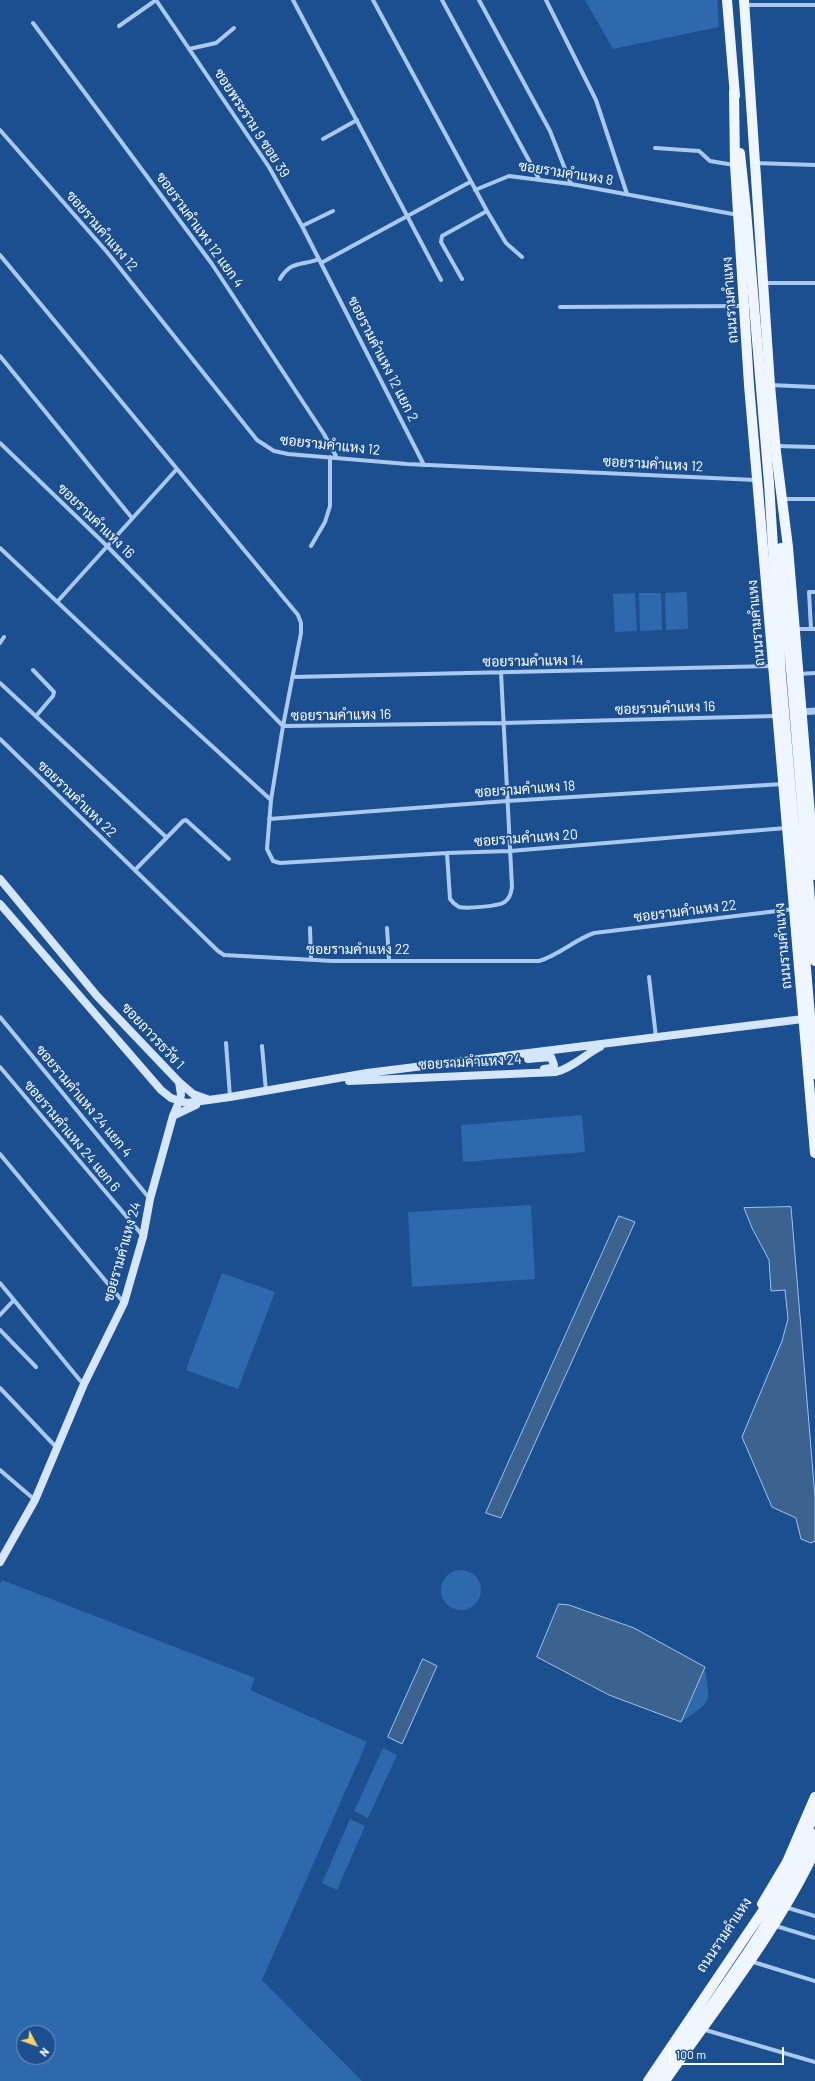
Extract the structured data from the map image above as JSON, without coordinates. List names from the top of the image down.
{
  "streets": {
    "main road": ["ถนนรามคำแหง", "ซอยถาวรธวัช 1", "ซอยรามคำแหง 24"],
    "street": [
      "ซอยพระราม 9 ซอย 39",
      "ซอยรามคำแหง 8",
      "ซอยรามคำแหง 12 แยก 4",
      "ซอยรามคำแหง 12",
      "ซอยรามคำแหง 12 แยก 2",
      "ซอยรามคำแหง 16",
      "ซอยรามคำแหง 14",
      "ซอยรามคำแหง 18",
      "ซอยรามคำแหง 22",
      "ซอยรามคำแหง 20",
      "ซอยรามคำแหง 24 แยก 4",
      "ซอยรามคำแหง 24 แยก 6"
    ]
  },
  "crossings": [
    ["ซอยพระราม 9 ซอย 39", "ซอยรามคำแหง 12 แยก 2"],
    ["ซอยรามคำแหง 8", "ถนนรามคำแหง"],
    ["ซอยรามคำแหง 12 แยก 4", "ซอยรามคำแหง 12"],
    ["ซอยรามคำแหง 12", "ถนนรามคำแหง"],
    ["ซอยรามคำแหง 12", "ซอยรามคำแหง 12 แยก 2"],
    ["ถนนรามคำแหง", "ซอยรามคำแหง 16"],
    ["ถนนรามคำแหง", "ซอยรามคำแหง 14"],
    ["ถนนรามคำแหง", "ซอยรามคำแหง 18"],
    ["ถนนรามคำแหง", "ซอยรามคำแหง 22"],
    ["ถนนรามคำแหง", "ซอยรามคำแหง 20"],
    ["ถนนรามคำแหง", "ซอยรามคำแหง 24"],
    ["ซอยรามคำแหง 18", "ซอยรามคำแหง 20"],
    ["ซอยถาวรธวัช 1", "ซอยรามคำแหง 24"],
    ["ซอยรามคำแหง 24", "ซอยรามคำแหง 24 แยก 4"],
    ["ซอยรามคำแหง 24", "ซอยรามคำแหง 24 แยก 6"]
  ],
  "scale_bar": "100 m",
  "north": "bottom right"
}
